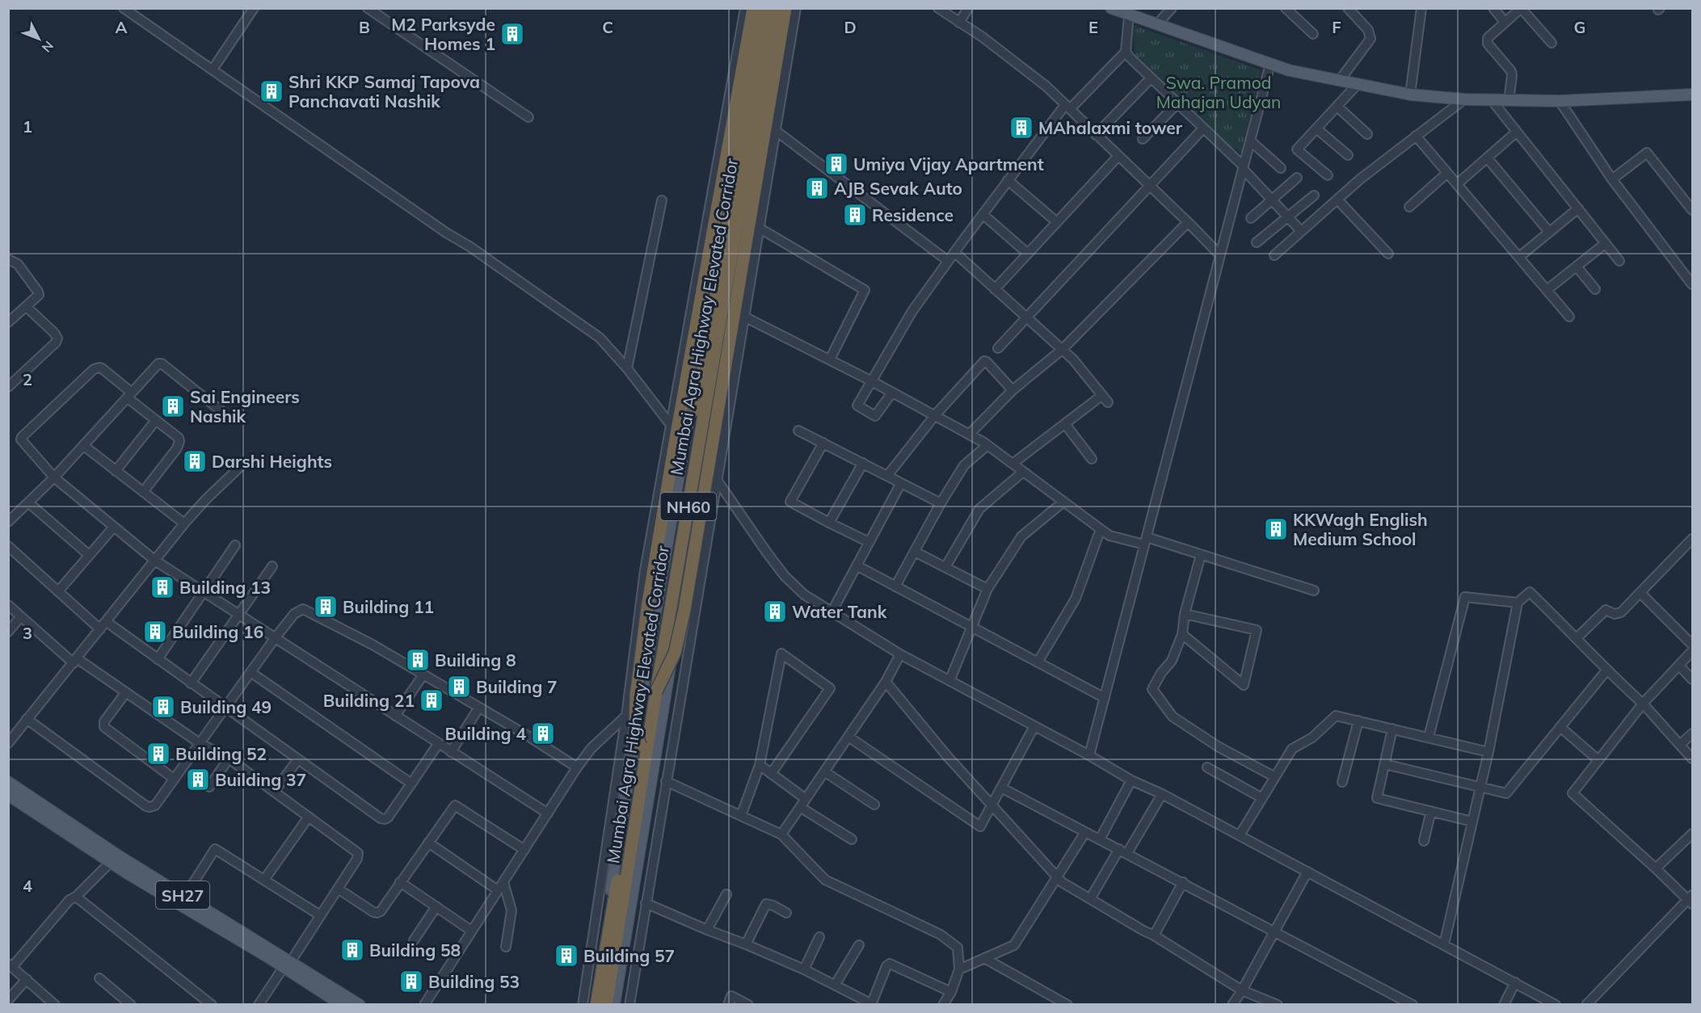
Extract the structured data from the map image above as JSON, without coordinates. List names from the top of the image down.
{
  "streets": {
    "highway": ["Mumbai Agra Highway Elevated Corridor", "NH60"],
    "main road": ["SH27"]
  },
  "parks": ["Swa. Pramod Mahajan Udyan"],
  "places": {
    "building": [
      "M2 Parksyde Homes 1",
      "Shri KKP Samaj Tapova Panchavati Nashik",
      "MAhalaxmi tower",
      "Umiya Vijay Apartment",
      "AJB Sevak Auto",
      "Residence",
      "Sai Engineers Nashik",
      "Darshi Heights",
      "KKWagh English Medium School",
      "Building 13",
      "Building 11",
      "Water Tank",
      "Building 16",
      "Building 8",
      "Building 7",
      "Building 21",
      "Building 49",
      "Building 4",
      "Building 52",
      "Building 37",
      "Building 58",
      "Building 57",
      "Building 53"
    ]
  },
  "north": "bottom right",
  "grid": {
    "columns": [
      "A",
      "B",
      "C",
      "D",
      "E",
      "F",
      "G"
    ],
    "rows": [
      "1",
      "2",
      "3",
      "4"
    ]
  }
}
